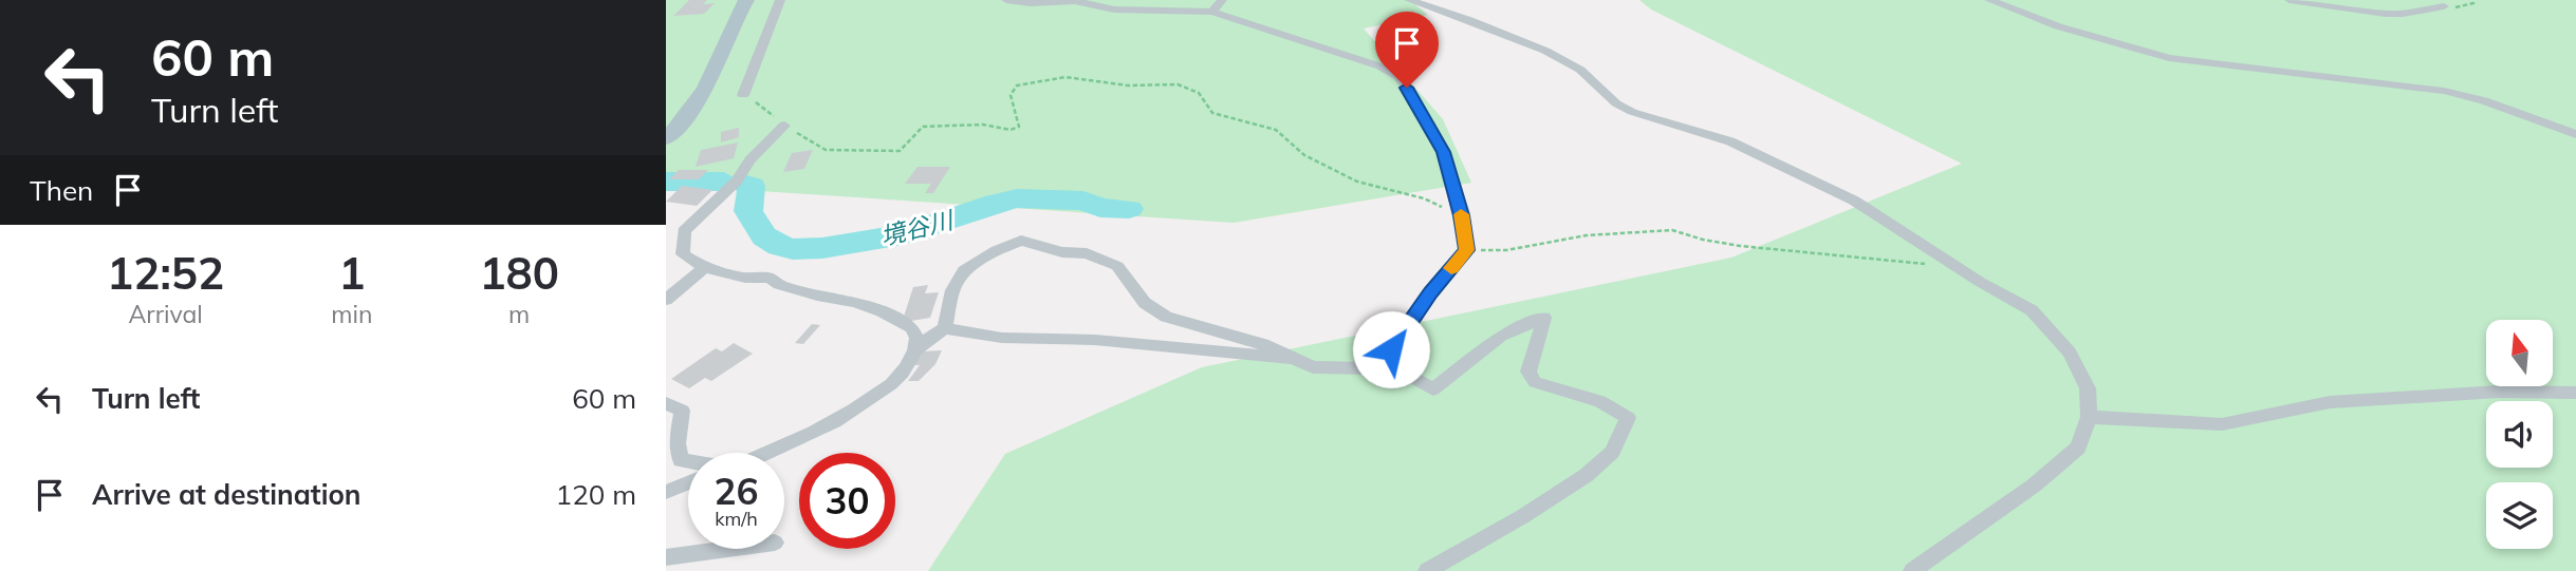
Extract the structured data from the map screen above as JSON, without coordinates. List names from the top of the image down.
{
  "water": ["境谷川"],
  "north": "top",
  "page": {
    "turn": ["60 m", "Turn left"],
    "then": "Then",
    "eta": [
      "12:52",
      "Arrival",
      "1",
      "min",
      "180",
      "m"
    ],
    "list": [
      {
        "name": "Turn left",
        "value": "60 m"
      },
      {
        "name": "Arrive at destination",
        "value": "120 m"
      }
    ],
    "speed": "26 km/h",
    "limit": "30"
  }
}
